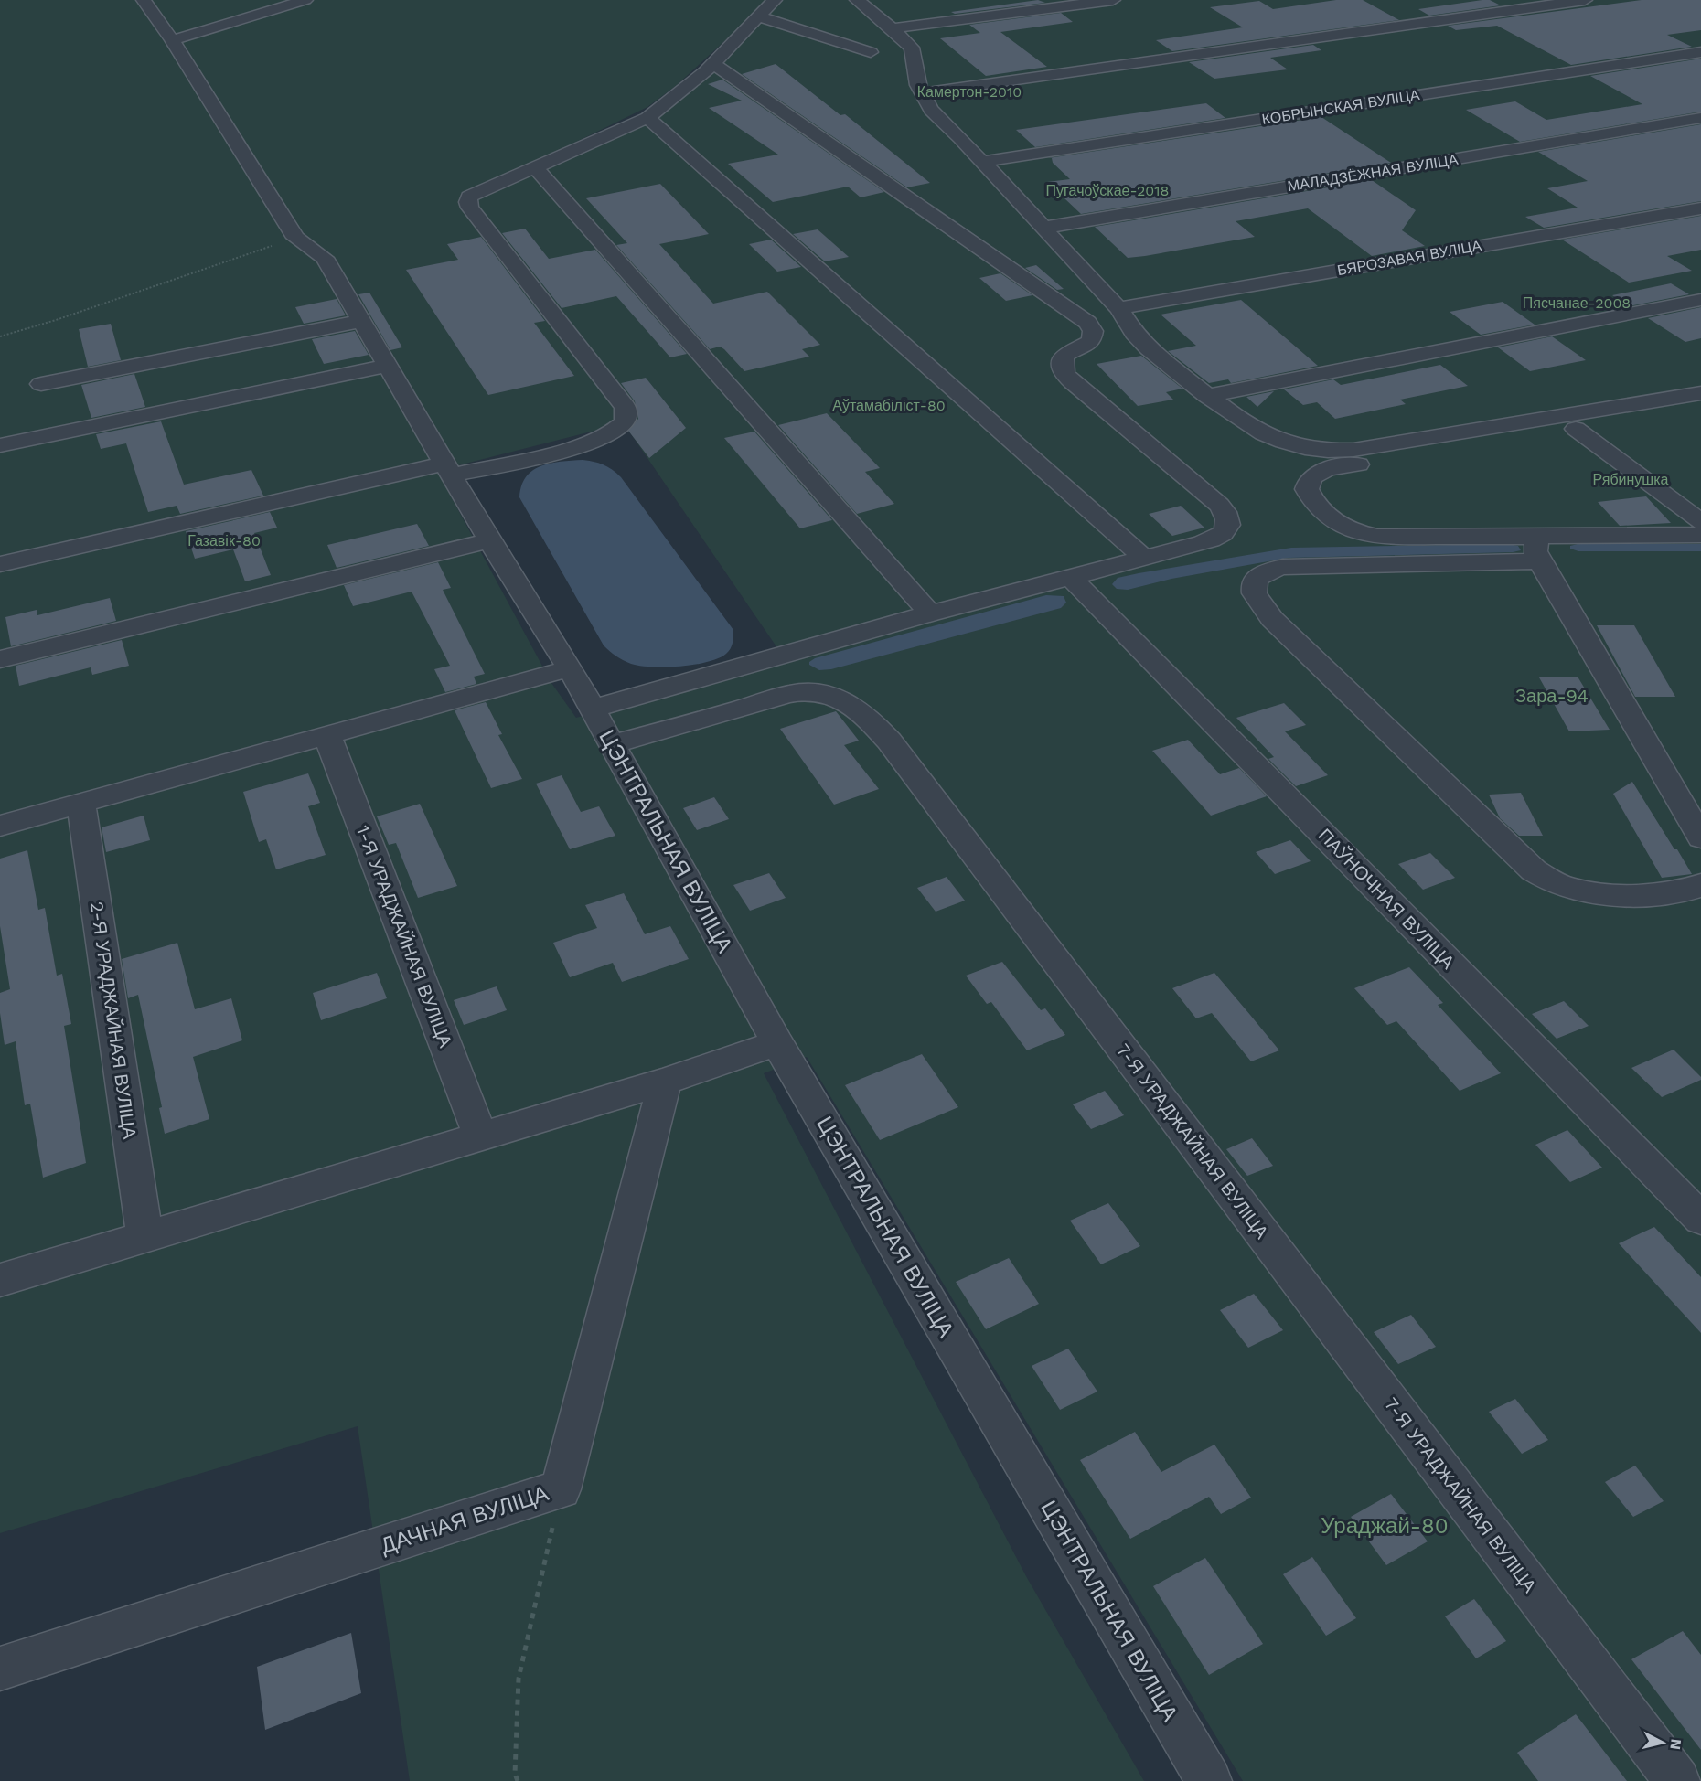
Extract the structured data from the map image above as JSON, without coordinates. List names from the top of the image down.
{
  "streets": {
    "lane": [
      "КОБРЫНСКАЯ ВУЛІЦА",
      "МАЛАДЗЁЖНАЯ ВУЛІЦА",
      "БЯРОЗАВАЯ ВУЛІЦА",
      "ЦЭНТРАЛЬНАЯ ВУЛІЦА",
      "ПАЎНОЧНАЯ ВУЛІЦА",
      "1-Я УРАДЖАЙНАЯ ВУЛІЦА",
      "2-Я УРАДЖАЙНАЯ ВУЛІЦА",
      "7-Я УРАДЖАЙНАЯ ВУЛІЦА",
      "ДАЧНАЯ ВУЛІЦА"
    ]
  },
  "crossings": [
    ["ЦЭНТРАЛЬНАЯ ВУЛІЦА", "7-Я УРАДЖАЙНАЯ ВУЛІЦА"]
  ],
  "parks": [
    "Камертон-2010",
    "Пугачоўскае-2018",
    "Пясчанае-2008",
    "Аўтамабіліст-80",
    "Рябинушка",
    "Газавік-80",
    "Зара-94",
    "Ураджай-80"
  ],
  "north": "right"
}
